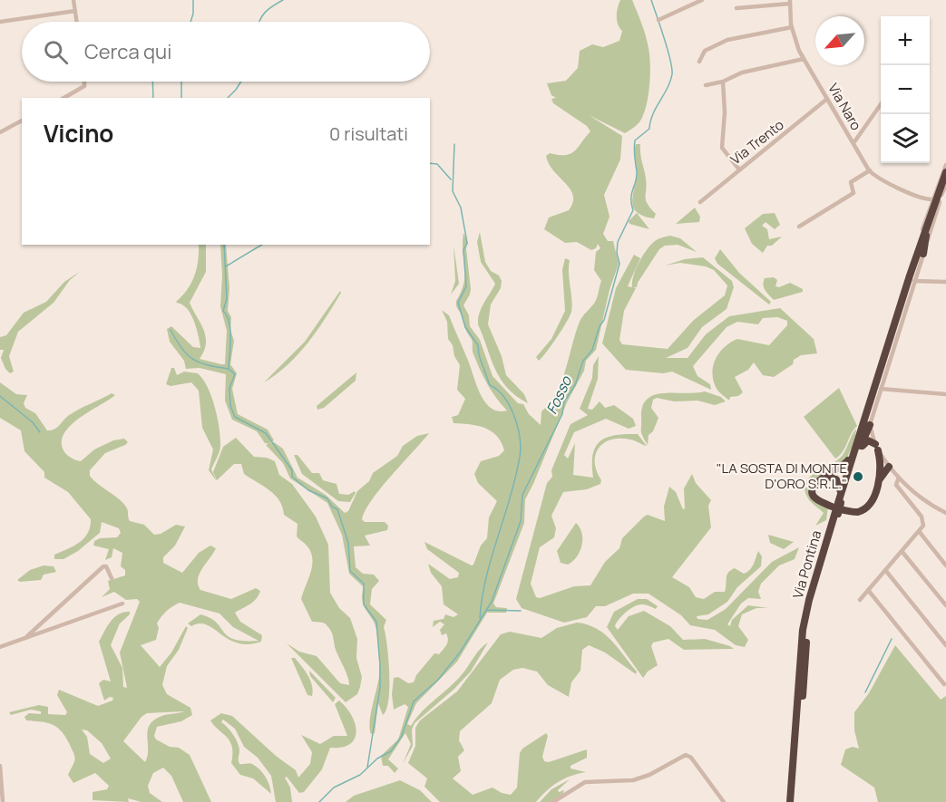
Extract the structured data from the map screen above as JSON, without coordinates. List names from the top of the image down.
{
  "streets": {
    "highway": ["Via Pontina"],
    "street": ["Via Naro", "Via Trento"]
  },
  "crossings": [
    ["Via Naro", "Via Trento"],
    ["Via Naro", "Via Pontina"]
  ],
  "water": ["Fosso"],
  "places": ["\"LA SOSTA DI MONTE D'ORO S.R.L.\""],
  "north": "bottom left",
  "page": {
    "map_buttons": ["+", "−"],
    "search": "Cerca qui",
    "heading": ["Vicino", "0 risultati"]
  }
}
